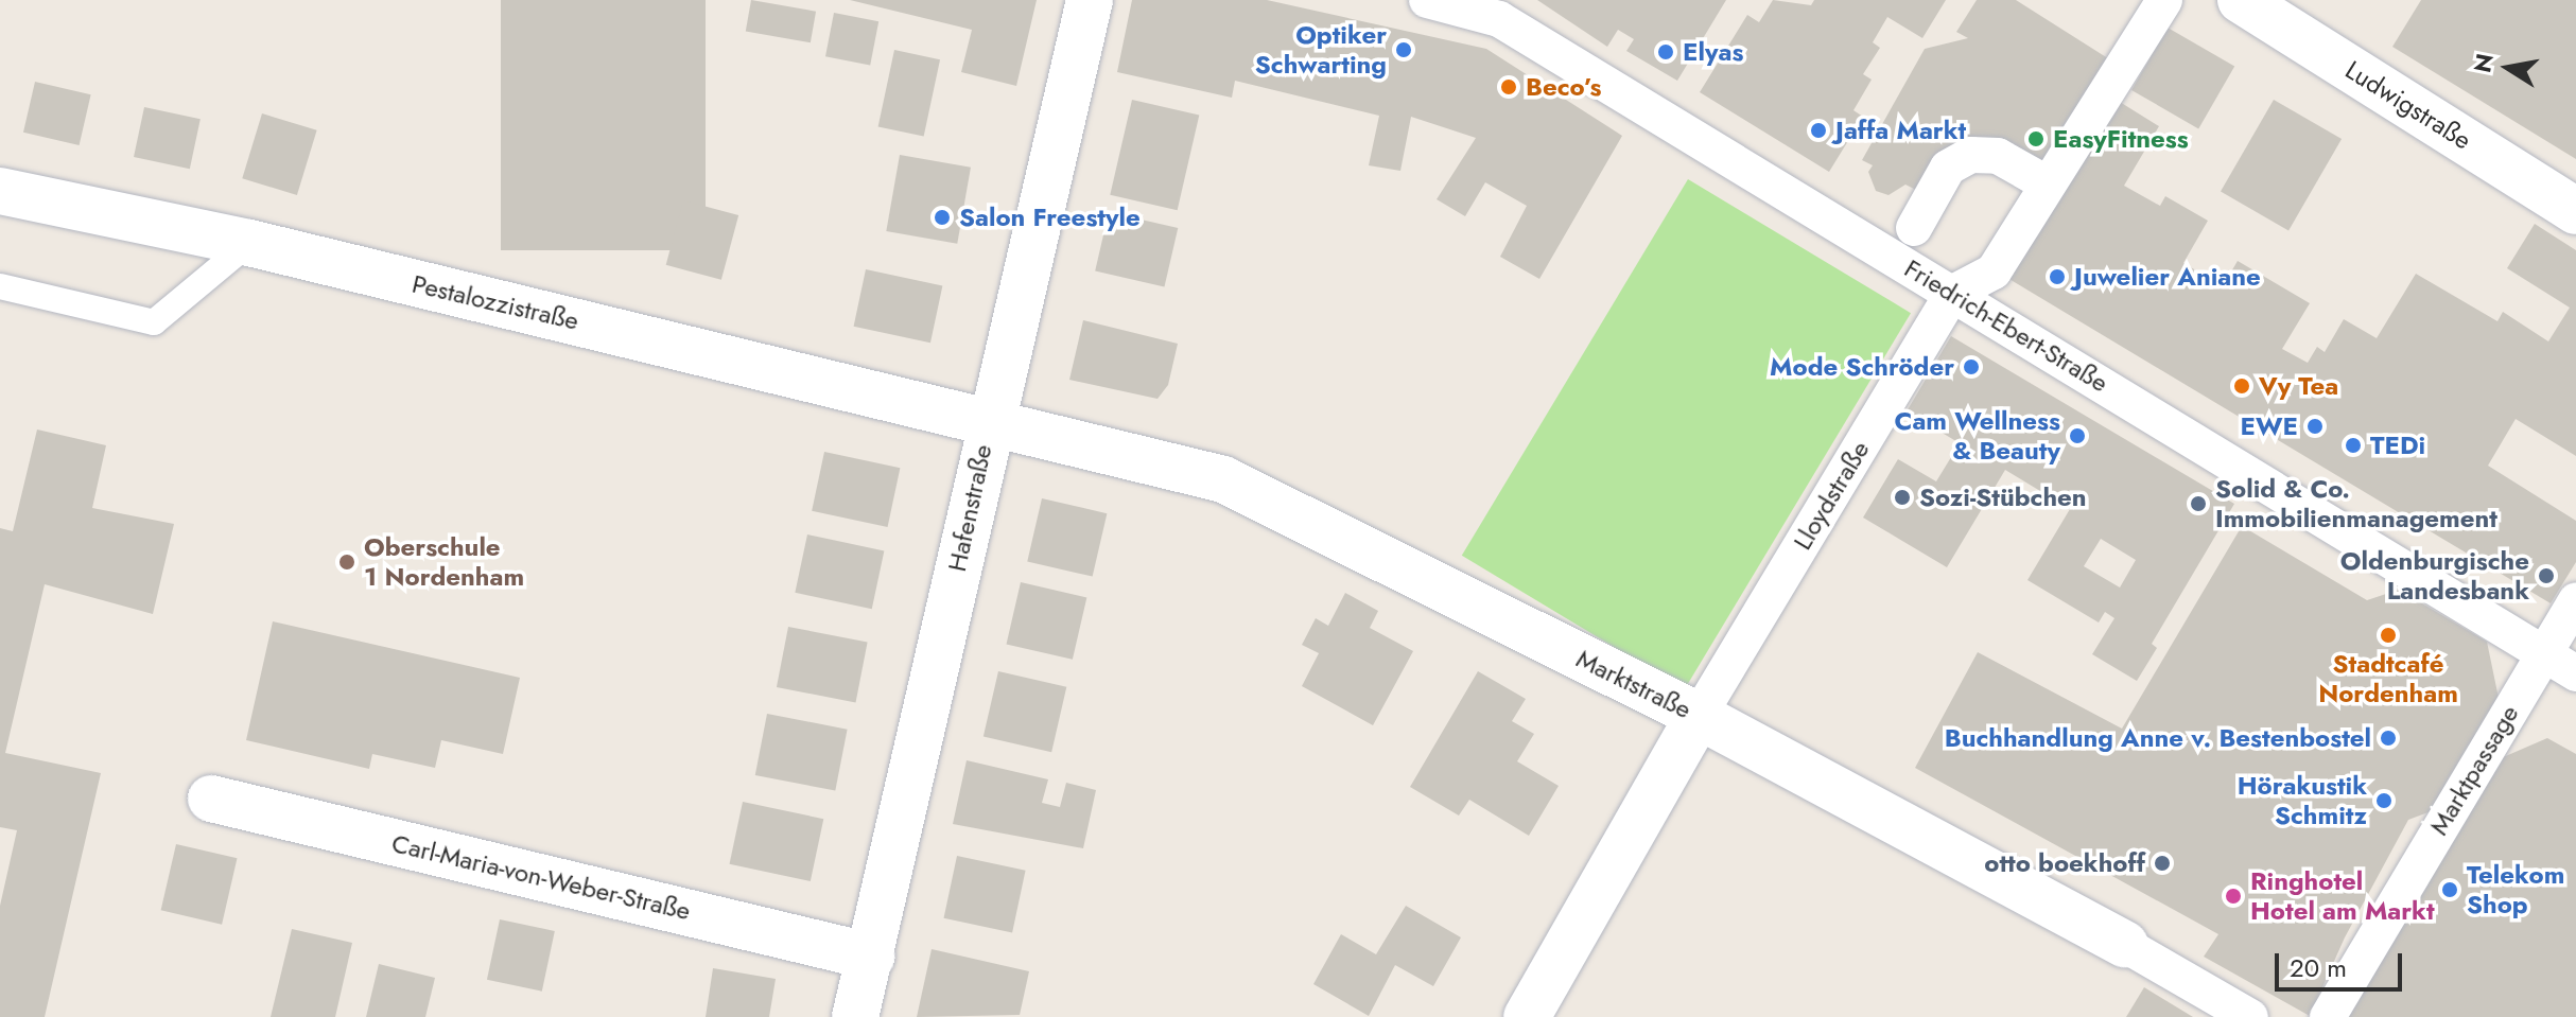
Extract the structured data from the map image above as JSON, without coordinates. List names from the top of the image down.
{
  "streets": {
    "street": [
      "Ludwigstraße",
      "Pestalozzistraße",
      "Friedrich-Ebert-Straße",
      "Lloydstraße",
      "Hafenstraße",
      "Marktstraße",
      "Marktpassage",
      "Carl-Maria-von-Weber-Straße"
    ]
  },
  "crossings": [
    ["Pestalozzistraße", "Hafenstraße"],
    ["Pestalozzistraße", "Marktstraße"],
    ["Friedrich-Ebert-Straße", "Lloydstraße"],
    ["Friedrich-Ebert-Straße", "Marktpassage"],
    ["Lloydstraße", "Marktstraße"],
    ["Hafenstraße", "Marktstraße"],
    ["Hafenstraße", "Carl-Maria-von-Weber-Straße"]
  ],
  "places": [
    "Optiker Schwarting",
    "Elyas",
    "Beco’s",
    "Jaffa Markt",
    "EasyFitness",
    "Salon Freestyle",
    "Juwelier Aniane",
    "Mode Schröder",
    "Vy Tea",
    "EWE",
    "Cam Wellness & Beauty",
    "TEDi",
    "Sozi-Stübchen",
    "Solid & Co. Immobilienmanagement",
    "Oberschule 1 Nordenham",
    "Oldenburgische Landesbank",
    "Stadtcafé Nordenham",
    "Buchhandlung Anne v. Bestenbostel",
    "Hörakustik Schmitz",
    "otto boekhoff",
    "Telekom Shop",
    "Ringhotel Hotel am Markt"
  ],
  "scale_bar": "20 m",
  "north": "left"
}
